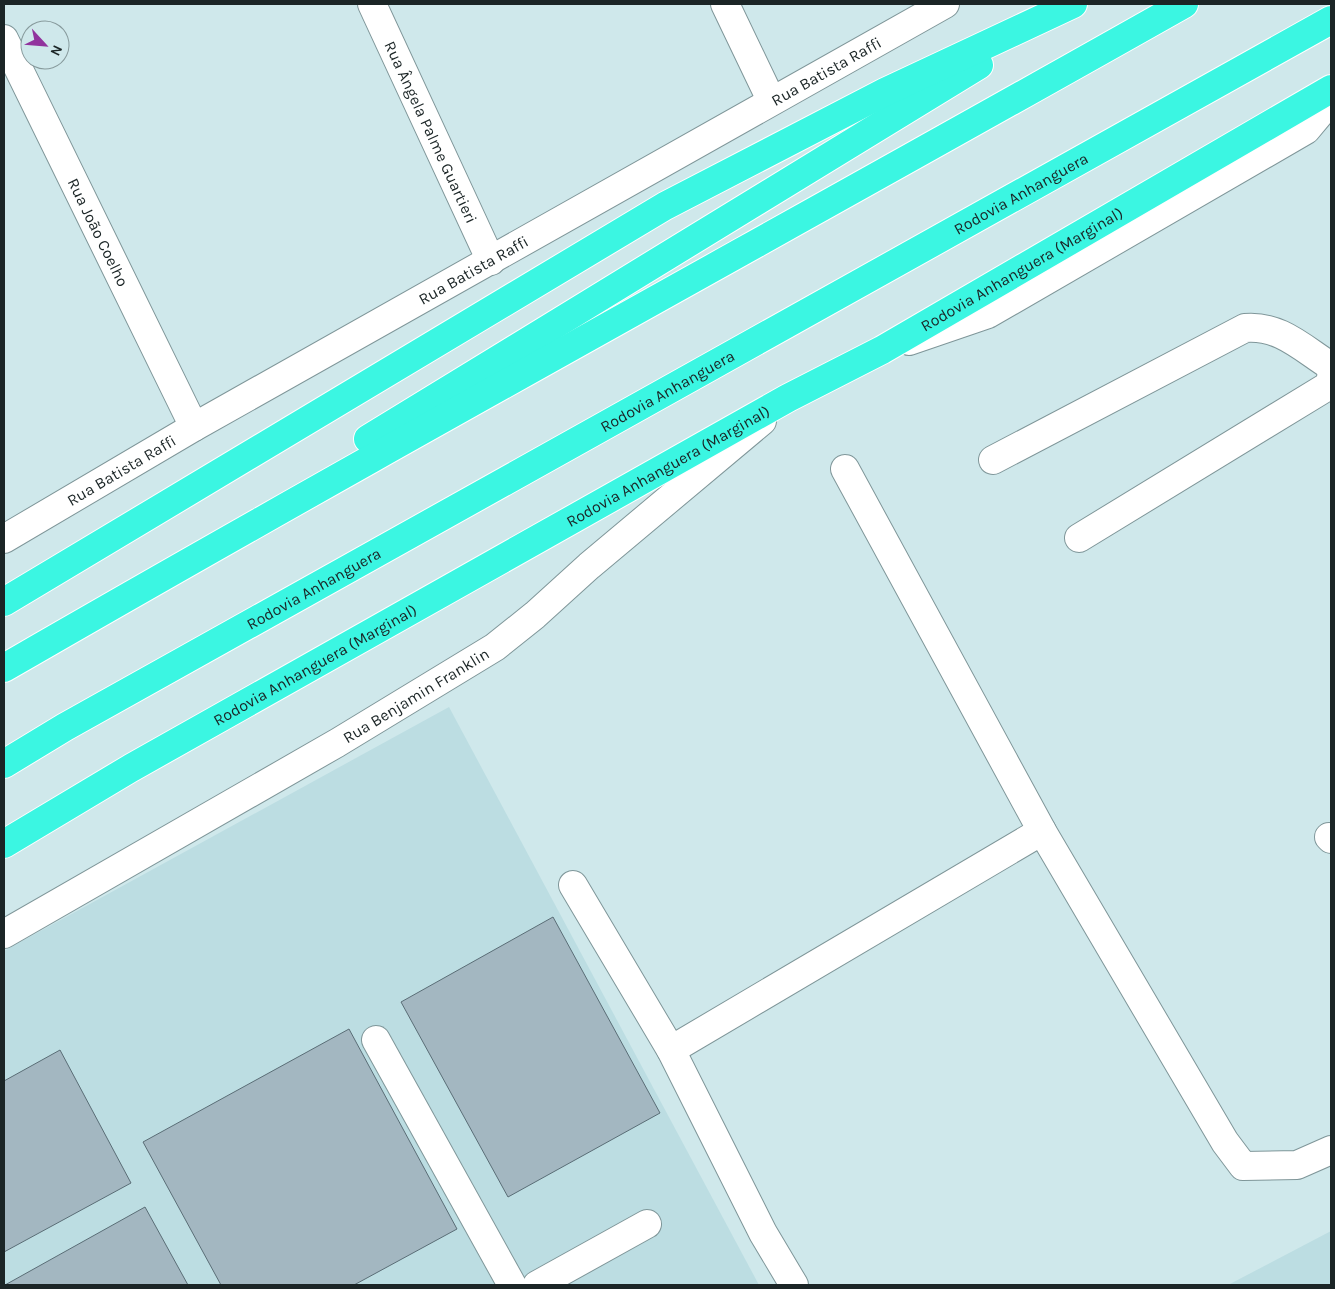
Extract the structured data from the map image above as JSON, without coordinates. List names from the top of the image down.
{
  "streets": {
    "highway": ["Rodovia Anhanguera", "Rodovia Anhanguera (Marginal)"],
    "street": [
      "Rua Batista Raffi",
      "Rua Ângela Palme Guartieri",
      "Rua João Coelho",
      "Rua Benjamin Franklin"
    ]
  },
  "crossings": [
    ["Rua Batista Raffi", "Rua Ângela Palme Guartieri"],
    ["Rua Batista Raffi", "Rua João Coelho"],
    ["Rodovia Anhanguera (Marginal)", "Rua Benjamin Franklin"]
  ],
  "north": "bottom right"
}
